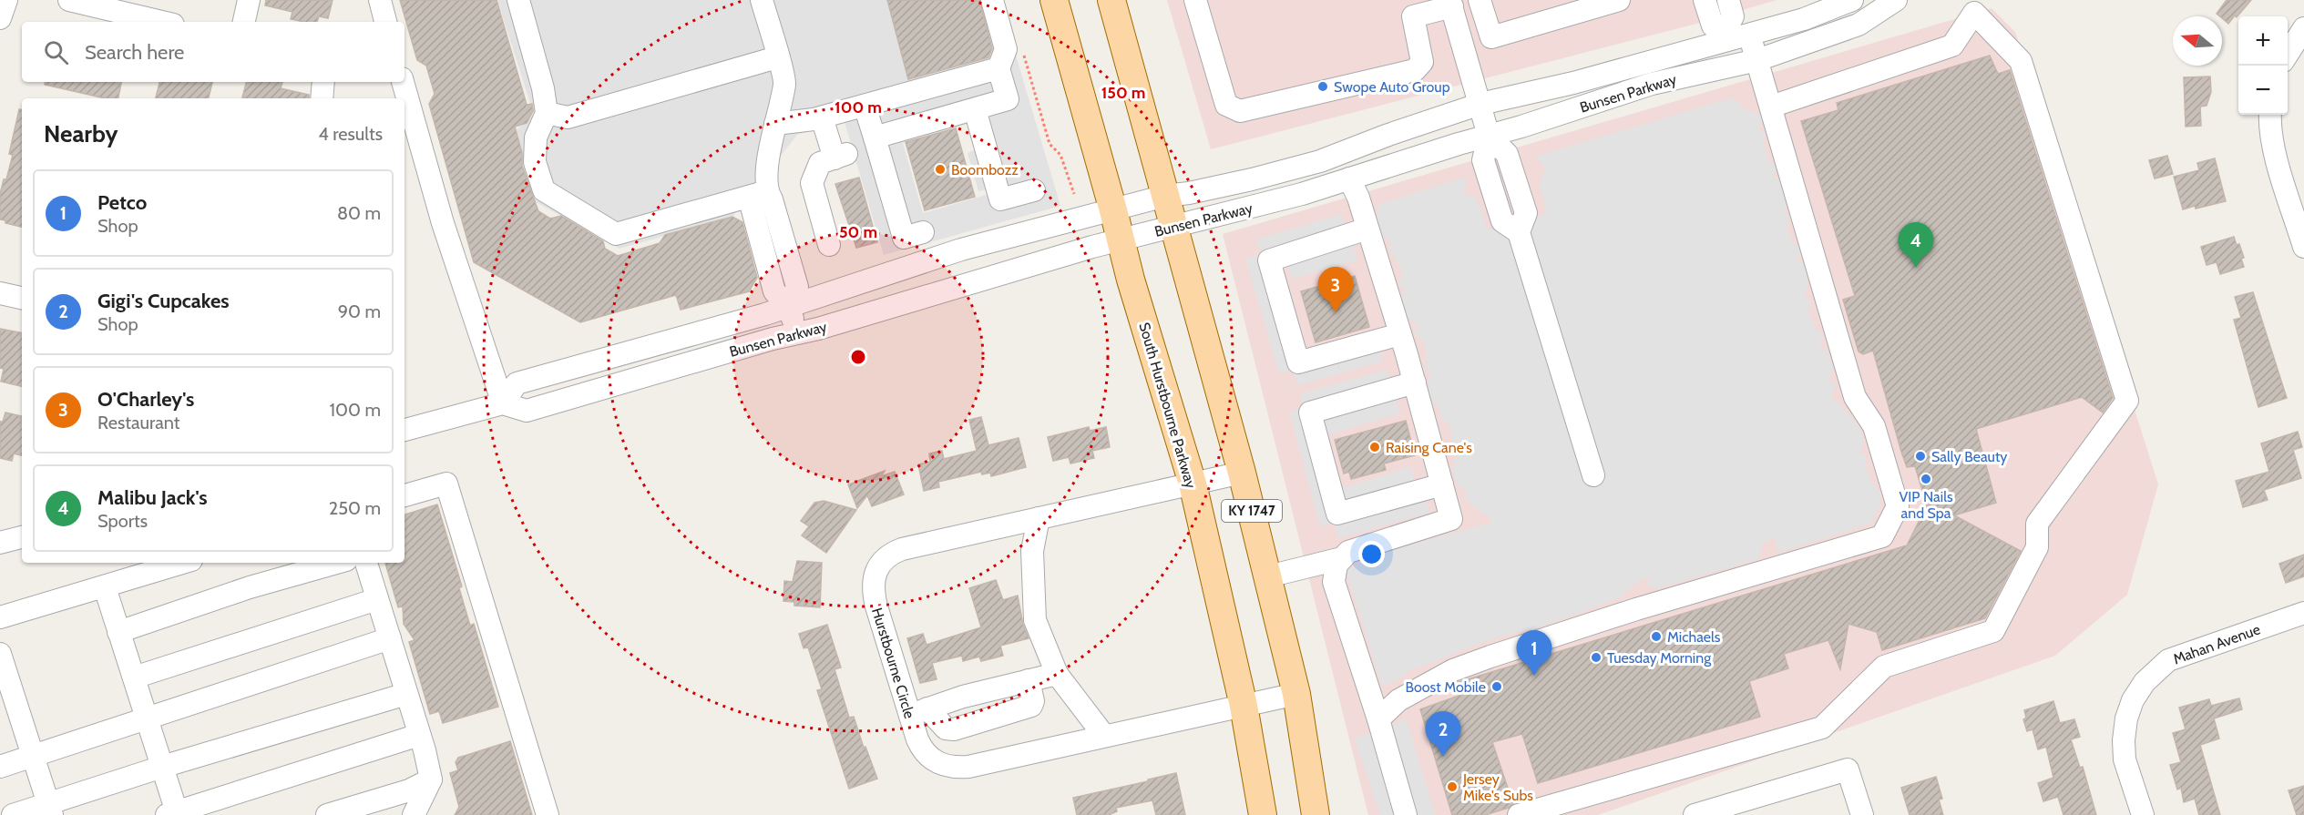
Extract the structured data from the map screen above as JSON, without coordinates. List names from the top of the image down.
{
  "streets": {
    "main road": ["South Hurstbourne Parkway", "KY 1747"],
    "street": ["Bunsen Parkway", "Mahan Avenue", "Hurstbourne Circle"]
  },
  "crossings": [
    ["Bunsen Parkway", "South Hurstbourne Parkway"],
    ["Bunsen Parkway", "KY 1747"],
    ["South Hurstbourne Parkway", "Hurstbourne Circle"],
    ["KY 1747", "Hurstbourne Circle"]
  ],
  "places": [
    "Swope Auto Group",
    "Boombozz",
    "Raising Cane's",
    "Sally Beauty",
    "VIP Nails and Spa",
    "Michaels",
    "Tuesday Morning",
    "Boost Mobile",
    "Jersey Mike's Subs"
  ],
  "north": "left",
  "page": {
    "map_buttons": ["+", "−"],
    "search": "Search here",
    "heading": ["Nearby", "4 results"],
    "list": [
      {
        "mark": "1",
        "name": "Petco",
        "note": "Shop",
        "value": "80 m"
      },
      {
        "mark": "2",
        "name": "Gigi's Cupcakes",
        "note": "Shop",
        "value": "90 m"
      },
      {
        "mark": "3",
        "name": "O'Charley's",
        "note": "Restaurant",
        "value": "100 m"
      },
      {
        "mark": "4",
        "name": "Malibu Jack's",
        "note": "Sports",
        "value": "250 m"
      }
    ],
    "pins": [
      "4",
      "3",
      "1",
      "2"
    ]
  },
  "rings": ["150 m", "100 m", "50 m"]
}
